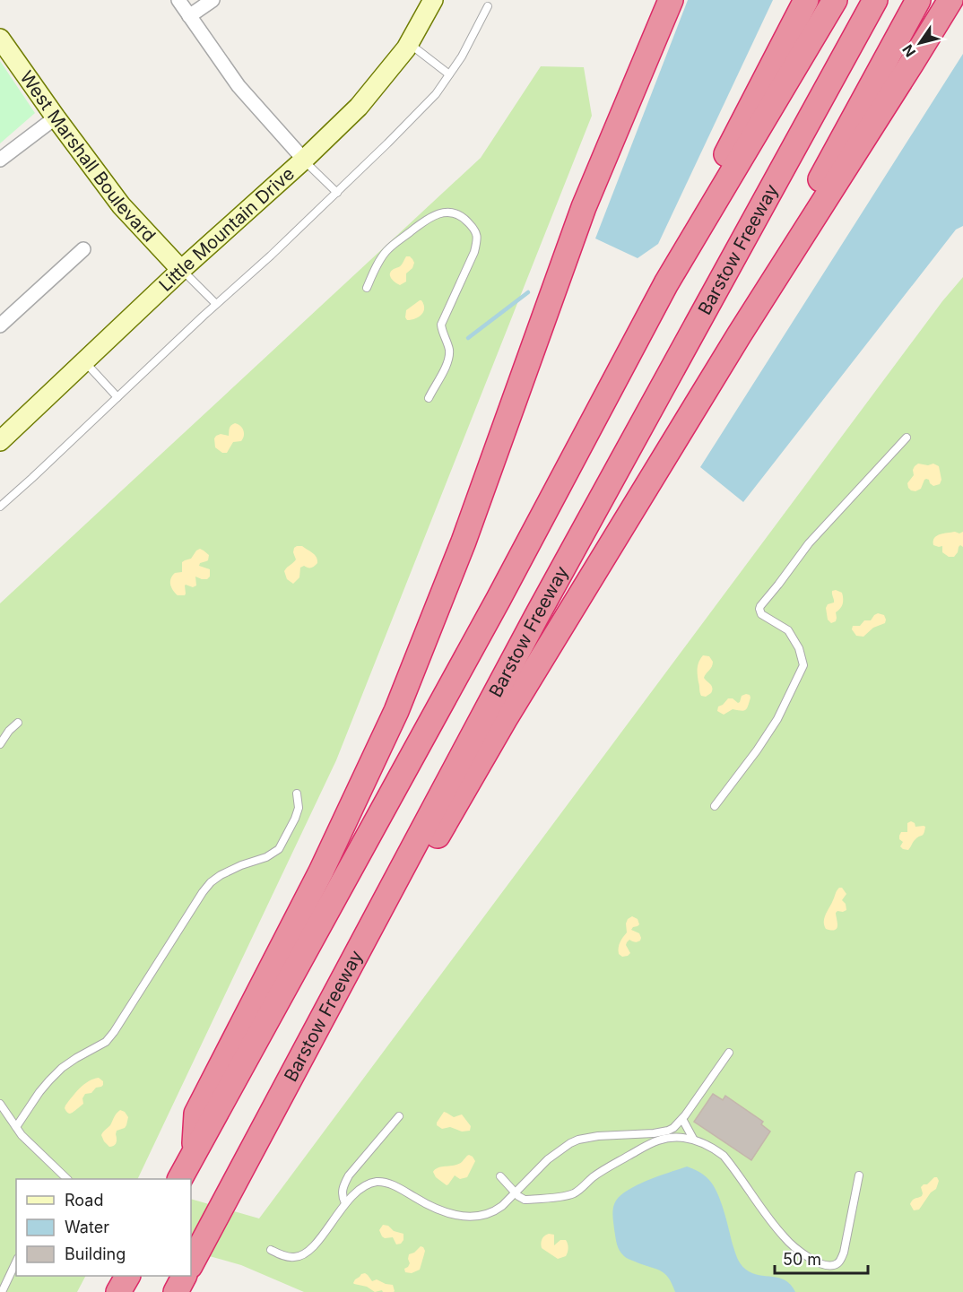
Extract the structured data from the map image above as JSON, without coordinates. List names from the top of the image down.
{
  "streets": {
    "highway": ["Barstow Freeway"],
    "main road": ["West Marshall Boulevard", "Little Mountain Drive"]
  },
  "crossings": [
    ["West Marshall Boulevard", "Little Mountain Drive"]
  ],
  "legend": ["Road", "Water", "Building"],
  "scale_bar": "50 m",
  "north": "bottom left"
}
